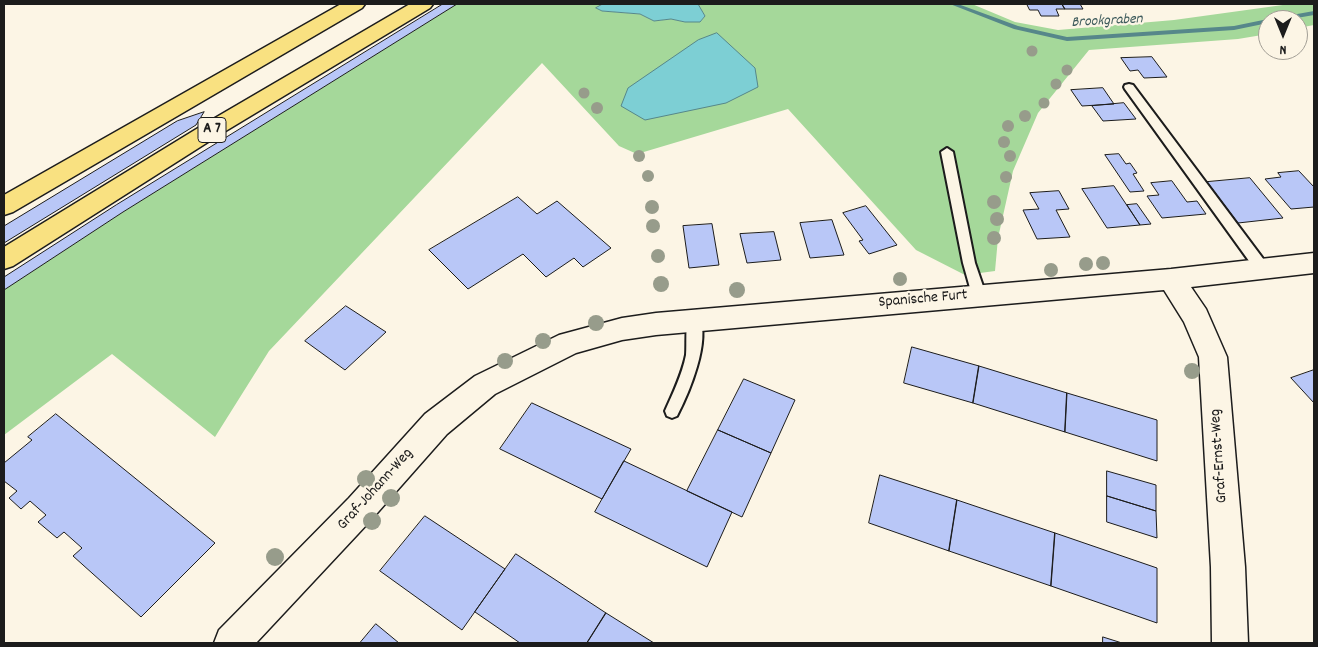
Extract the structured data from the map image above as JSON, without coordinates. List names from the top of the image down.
{
  "streets": {
    "highway": ["A 7"],
    "street": ["Spanische Furt", "Graf-Ernst-Weg", "Graf-Johann-Weg"]
  },
  "crossings": [
    ["Spanische Furt", "Graf-Ernst-Weg"],
    ["Spanische Furt", "Graf-Johann-Weg"]
  ],
  "water": ["Brookgraben"],
  "north": "bottom"
}
